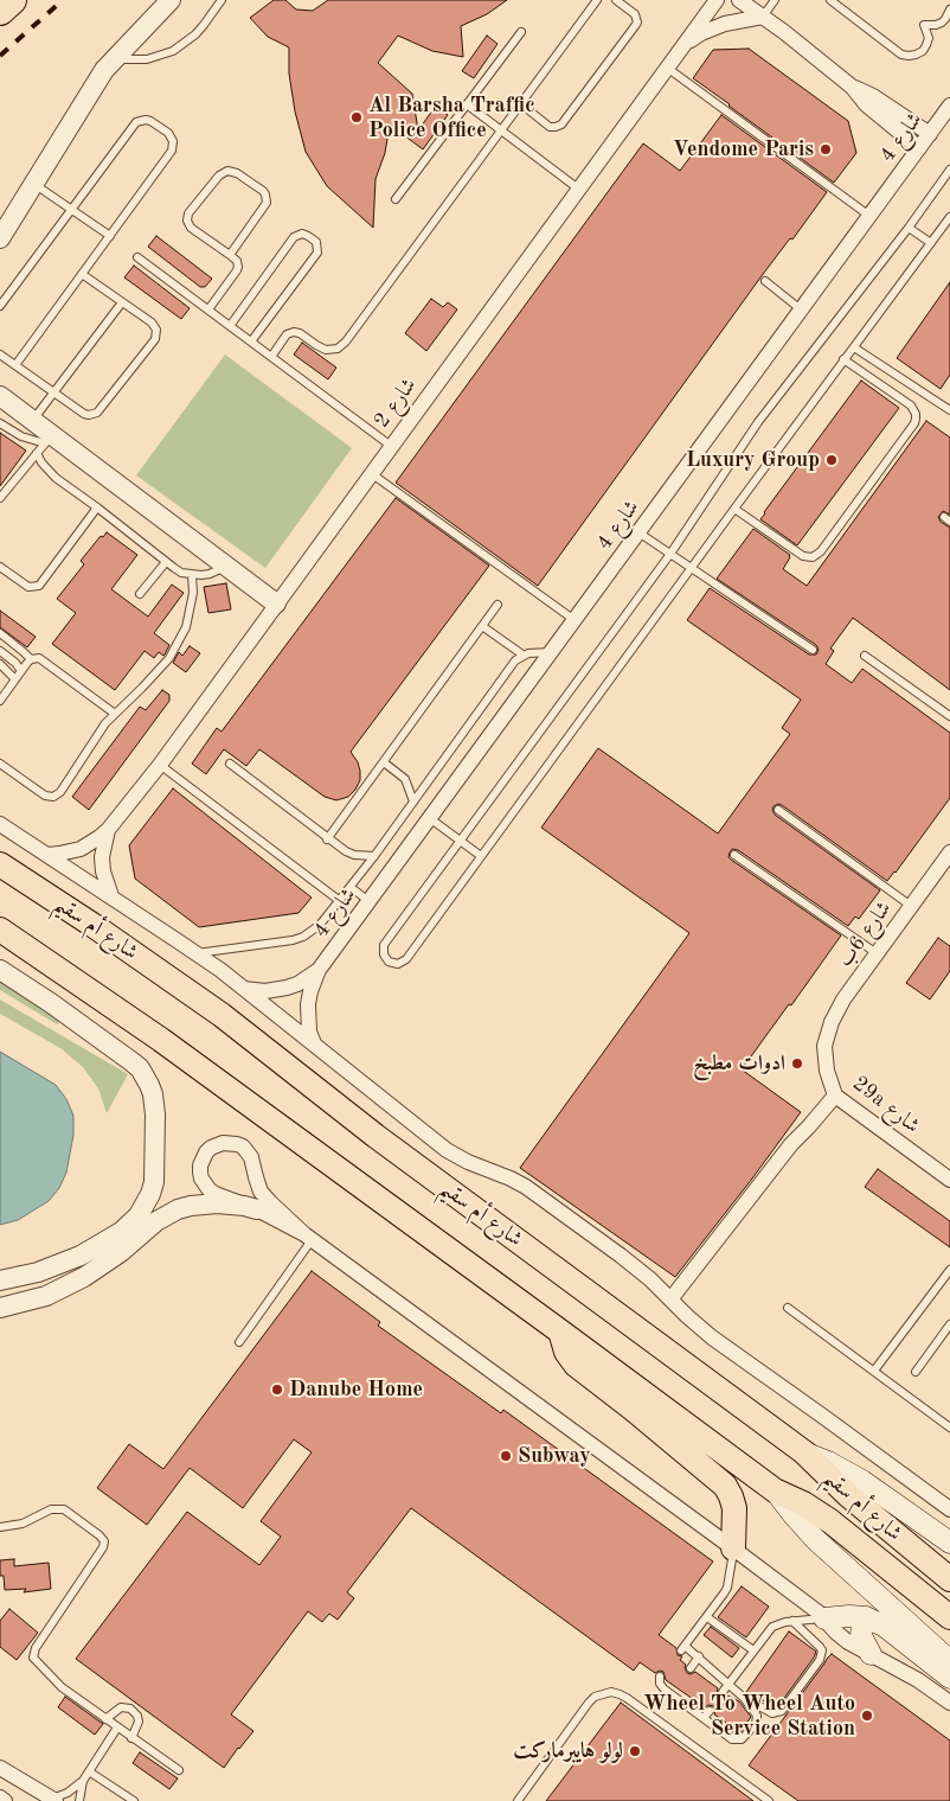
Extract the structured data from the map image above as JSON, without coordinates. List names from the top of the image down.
{
  "streets": {
    "main road": ["شارع أم سقيم"],
    "street": [
      "شارع 4",
      "شارع 2",
      "شارع 6ب",
      "29a شارع"
    ]
  },
  "crossings": [
    ["شارع 6ب", "29a شارع"]
  ],
  "places": [
    "Al Barsha Traffic Police Office",
    "Vendome Paris",
    "Luxury Group",
    "ادوات مطبخ",
    "Danube Home",
    "Subway",
    "Wheel To Wheel Auto Service Station",
    "لولو هايبرماركت"
  ]
}
